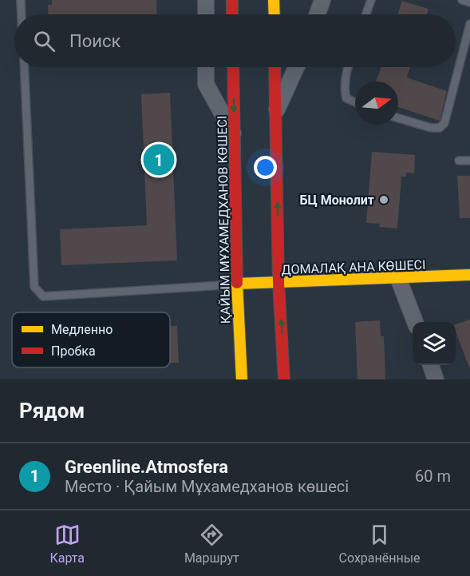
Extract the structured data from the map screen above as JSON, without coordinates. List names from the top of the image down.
{
  "streets": {
    "main road": ["ҚАЙЫМ МҰХАМЕДХАНОВ КӨШЕСІ", "ДОМАЛАҚ АНА КӨШЕСІ"]
  },
  "crossings": [
    ["ҚАЙЫМ МҰХАМЕДХАНОВ КӨШЕСІ", "ДОМАЛАҚ АНА КӨШЕСІ"]
  ],
  "places": ["БЦ Монолит"],
  "legend": ["Медленно", "Пробка"],
  "north": "right",
  "page": {
    "search": "Поиск",
    "pins": "1",
    "heading": "Рядом",
    "list": [
      {
        "mark": "1",
        "name": "Greenline.Atmosfera",
        "note": "Место · Қайым Мұхамедханов көшесі",
        "value": "60 m"
      }
    ],
    "nav": ["Карта", "Маршрут", "Сохранённые"]
  }
}
